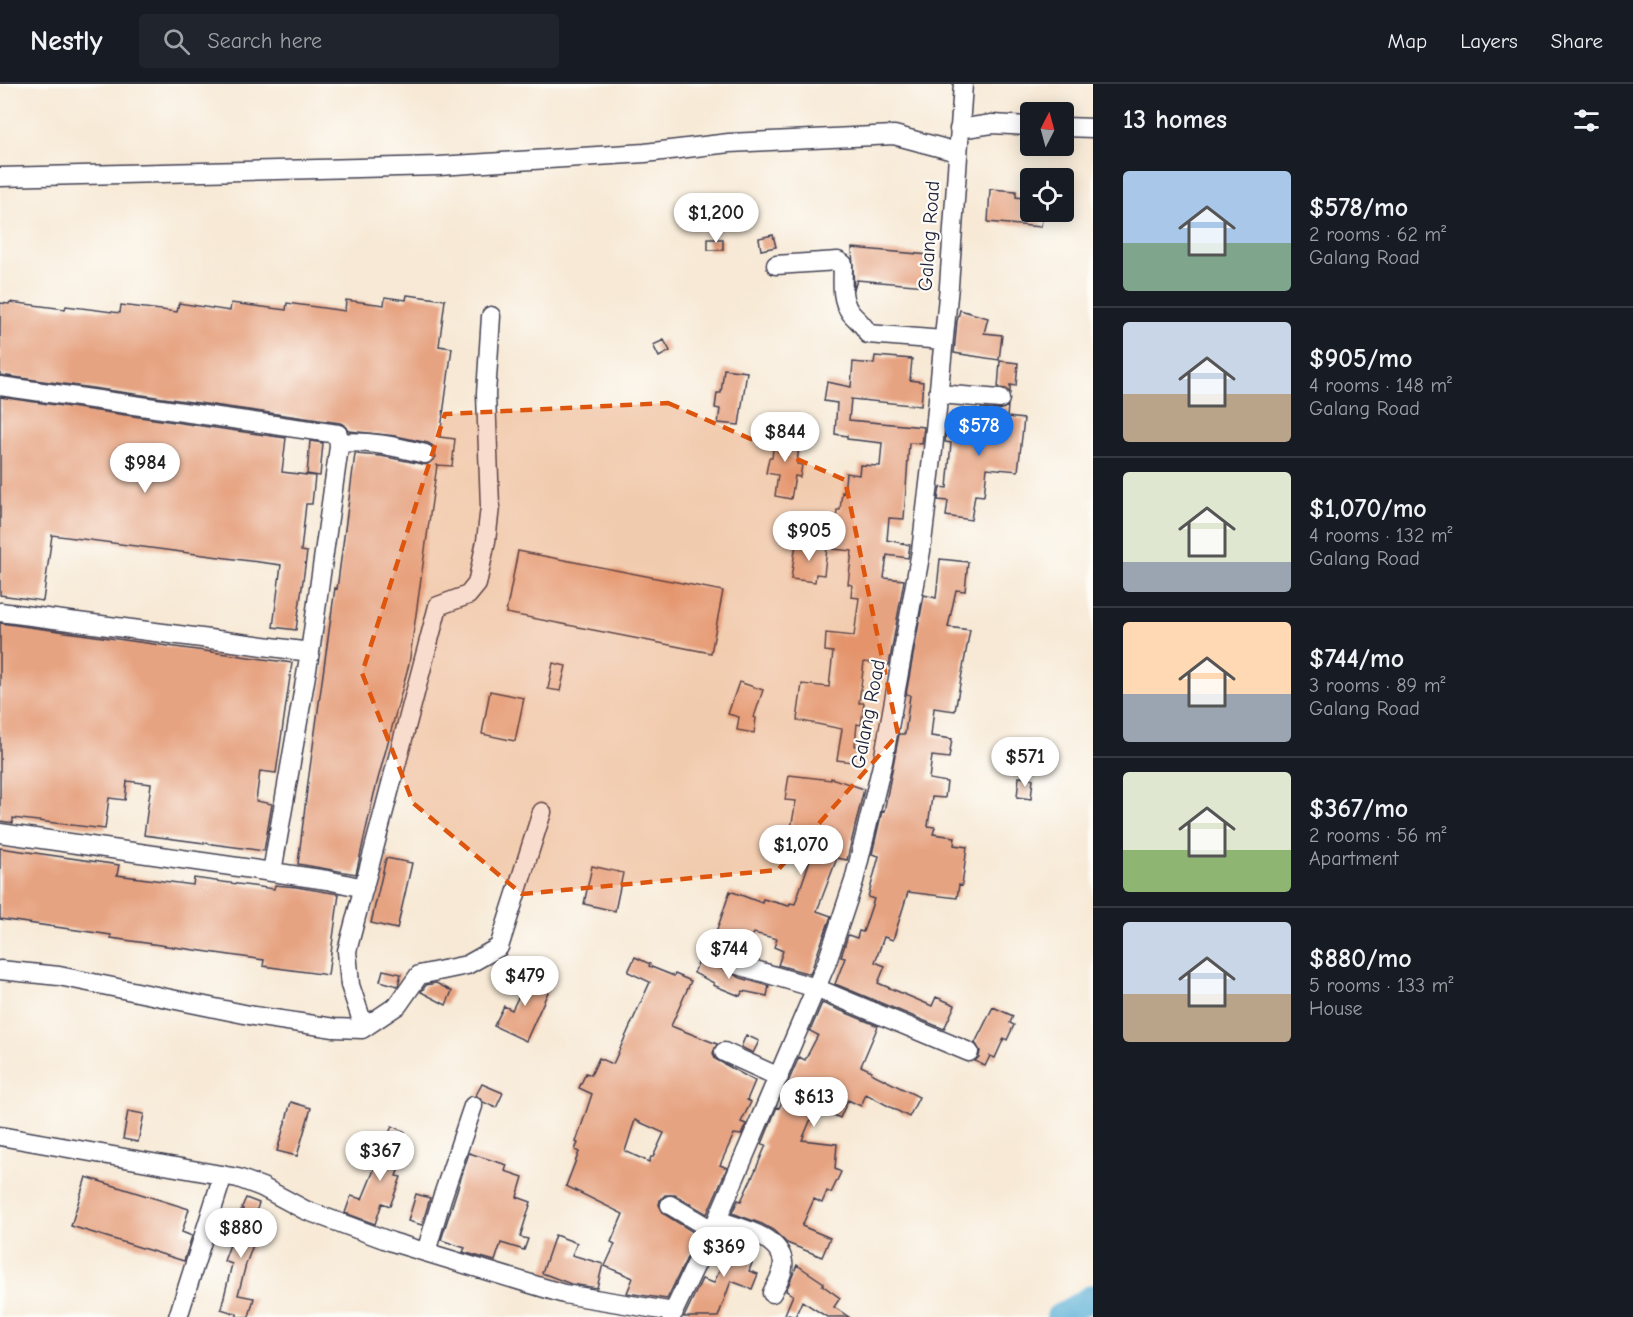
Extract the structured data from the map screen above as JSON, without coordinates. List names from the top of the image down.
{
  "streets": {
    "street": ["Galang Road"]
  },
  "north": "top",
  "page": {
    "header": "Nestly",
    "search": "Search here",
    "nav": ["Map", "Layers", "Share"],
    "heading": "13 homes",
    "list": [
      {
        "name": "$578/mo",
        "note": "2 rooms · 62 m² · Galang Road"
      },
      {
        "name": "$905/mo",
        "note": "4 rooms · 148 m² · Galang Road"
      },
      {
        "name": "$1,070/mo",
        "note": "4 rooms · 132 m² · Galang Road"
      },
      {
        "name": "$744/mo",
        "note": "3 rooms · 89 m² · Galang Road"
      },
      {
        "name": "$367/mo",
        "note": "2 rooms · 56 m² · Apartment"
      },
      {
        "name": "$880/mo",
        "note": "5 rooms · 133 m² · House"
      }
    ],
    "price": [
      "$1,200",
      "$578",
      "$844",
      "$984",
      "$905",
      "$571",
      "$1,070",
      "$744",
      "$479",
      "$613",
      "$367",
      "$880",
      "$369"
    ]
  }
}
